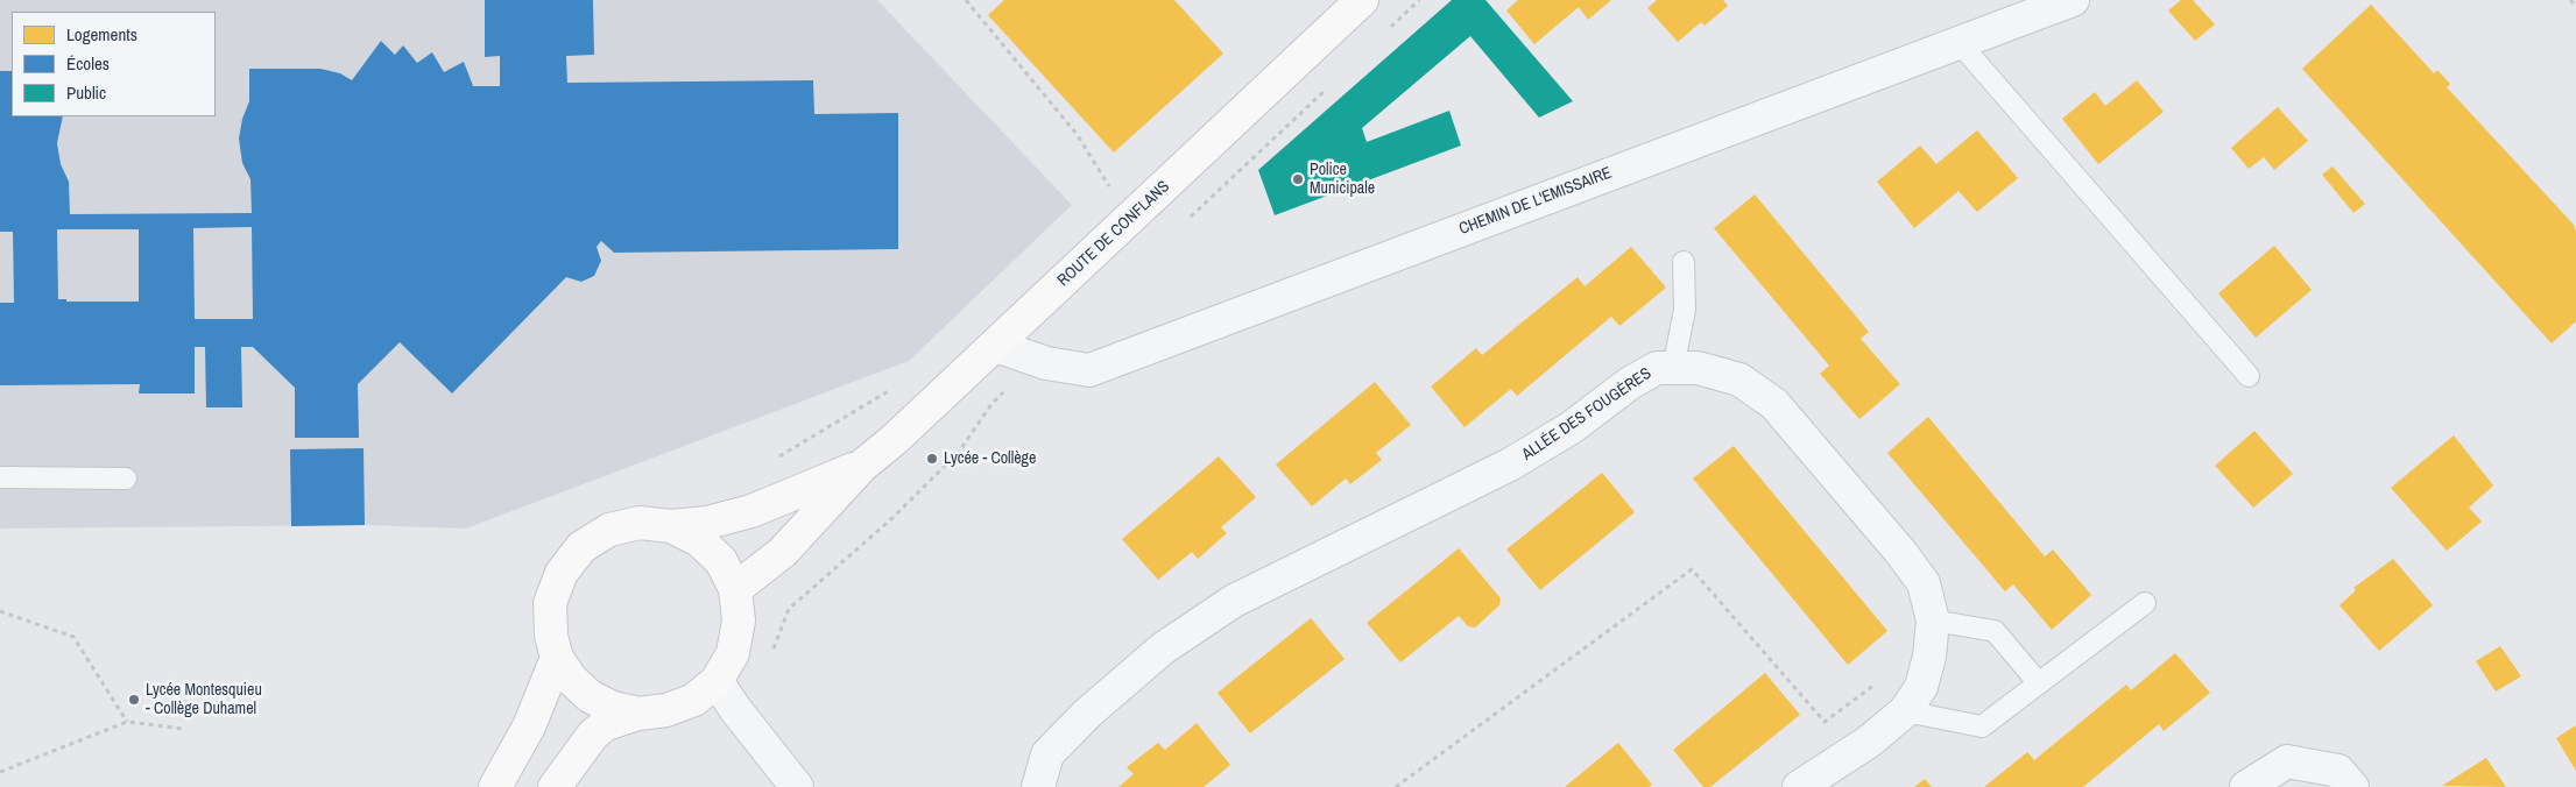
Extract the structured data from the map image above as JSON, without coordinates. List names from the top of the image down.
{
  "streets": {
    "main road": ["ROUTE DE CONFLANS"],
    "street": ["CHEMIN DE L'EMISSAIRE", "ALLÉE DES FOUGÈRES"]
  },
  "crossings": [
    ["CHEMIN DE L'EMISSAIRE", "ROUTE DE CONFLANS"]
  ],
  "places": ["Police Municipale", "Lycée - Collège", "Lycée Montesquieu - Collège Duhamel"],
  "legend": ["Logements", "Écoles", "Public"]
}
